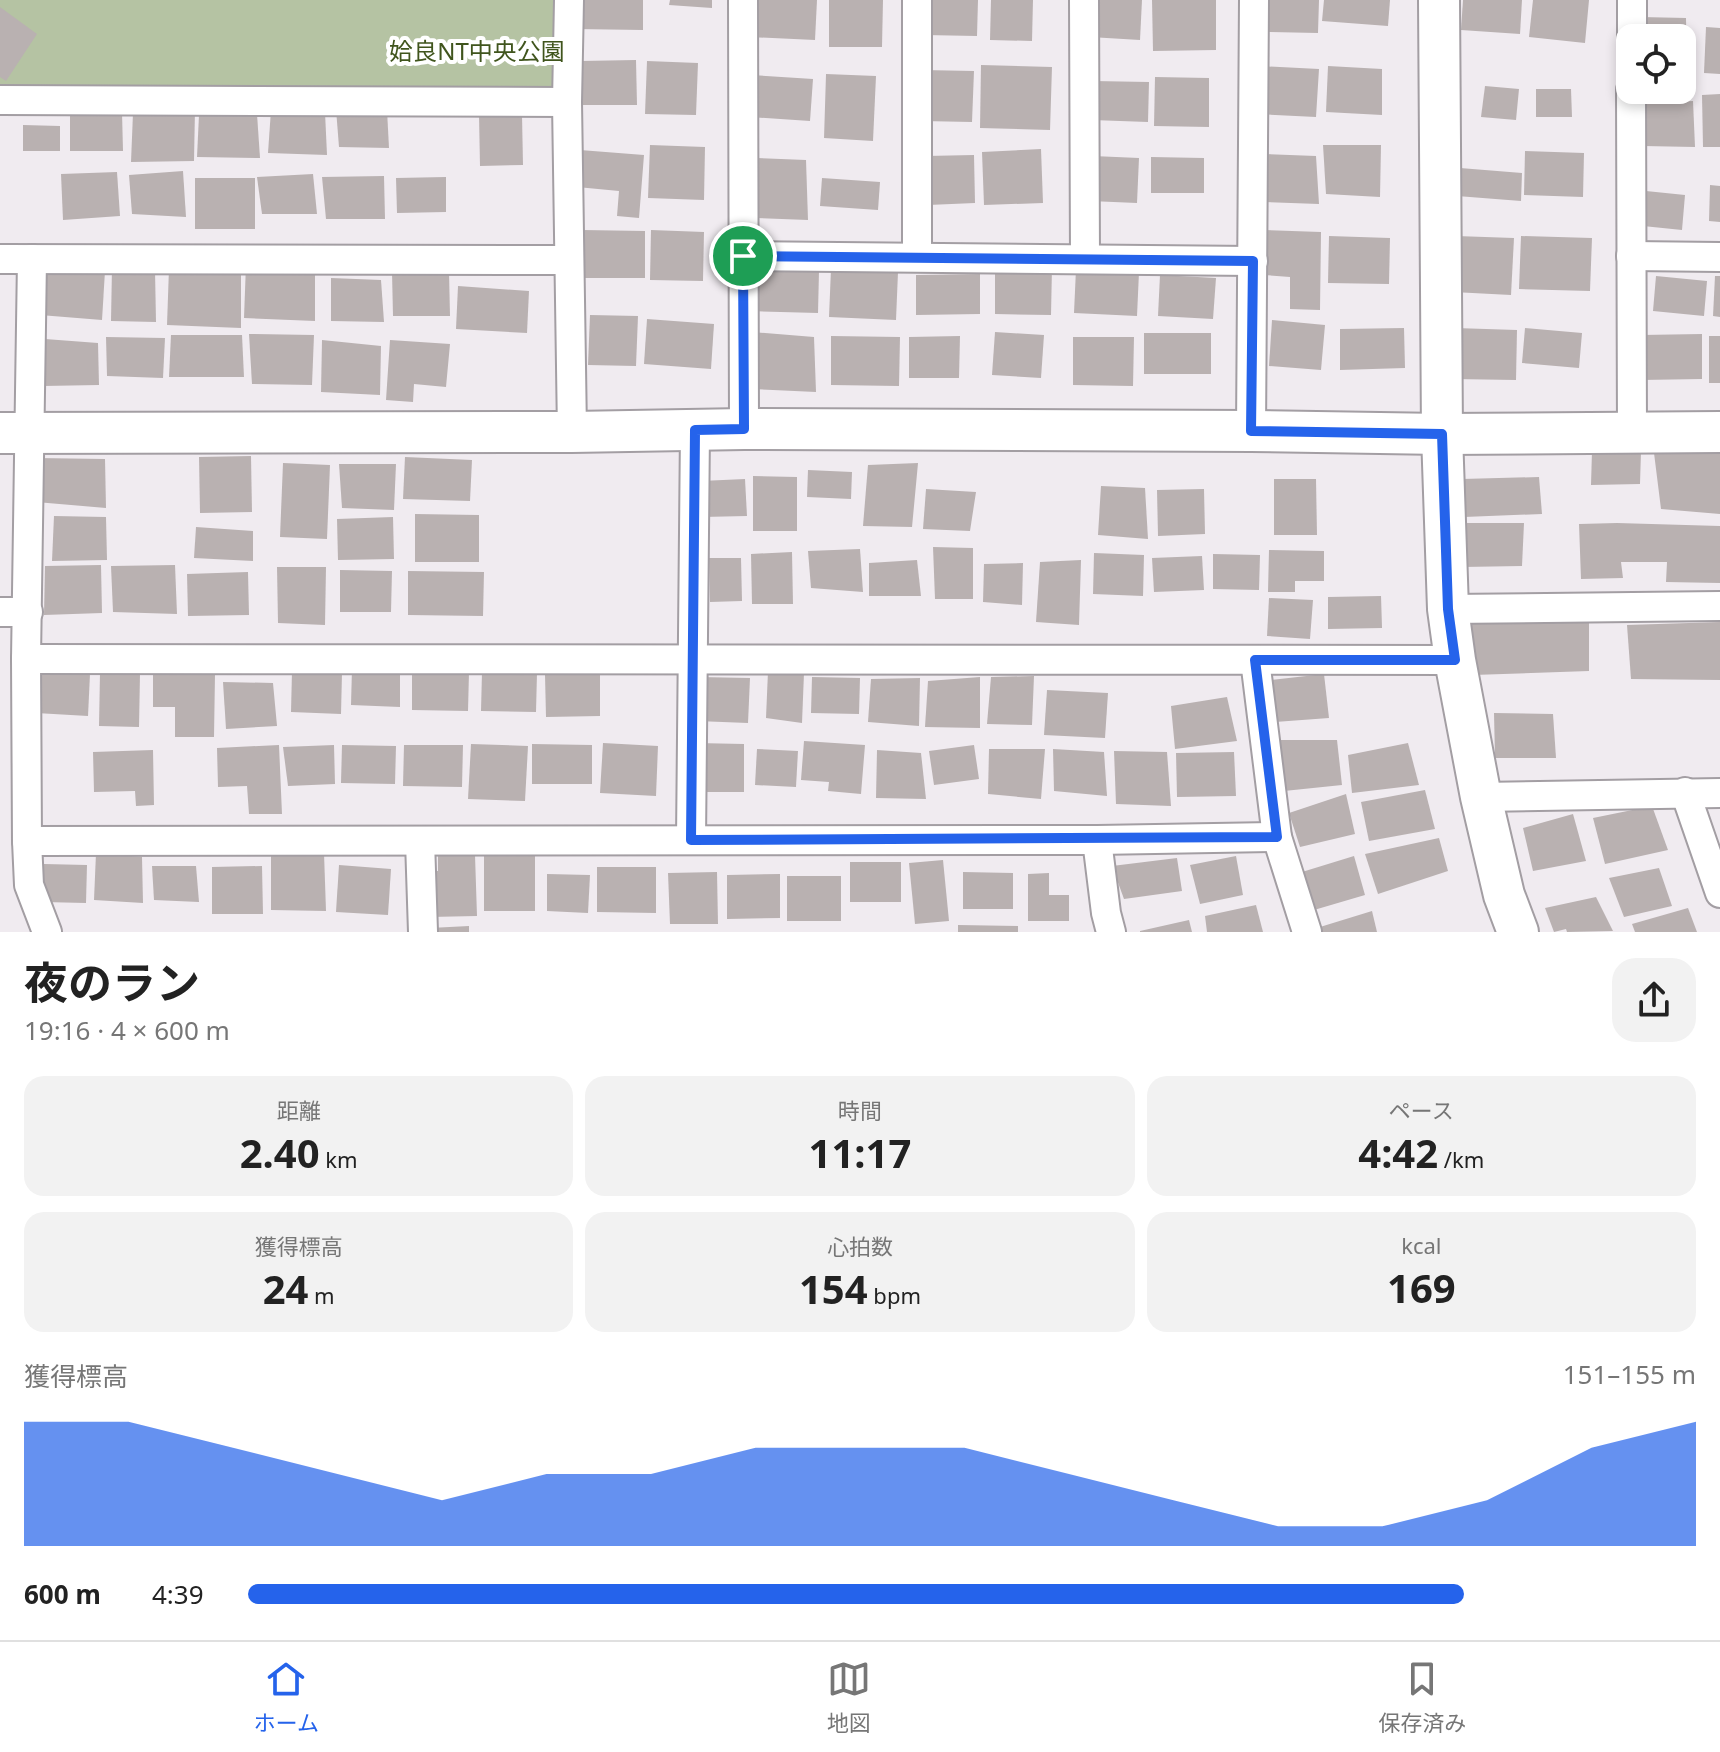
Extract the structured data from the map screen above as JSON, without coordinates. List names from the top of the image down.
{
  "parks": ["姶良NT中央公園"],
  "page": {
    "heading": ["夜のラン", "19:16 · 4 × 600 m"],
    "stats": [
      ["距離", "2.40 km"],
      ["時間", "11:17"],
      ["ペース", "4:42 /km"],
      ["獲得標高", "24 m"],
      ["心拍数", "154 bpm"],
      ["kcal", "169"]
    ],
    "chart": ["獲得標高", "151–155 m"],
    "list": [
      {
        "name": "600 m",
        "note": "4:39"
      }
    ],
    "tabs": ["ホーム", "地図", "保存済み"]
  }
}
